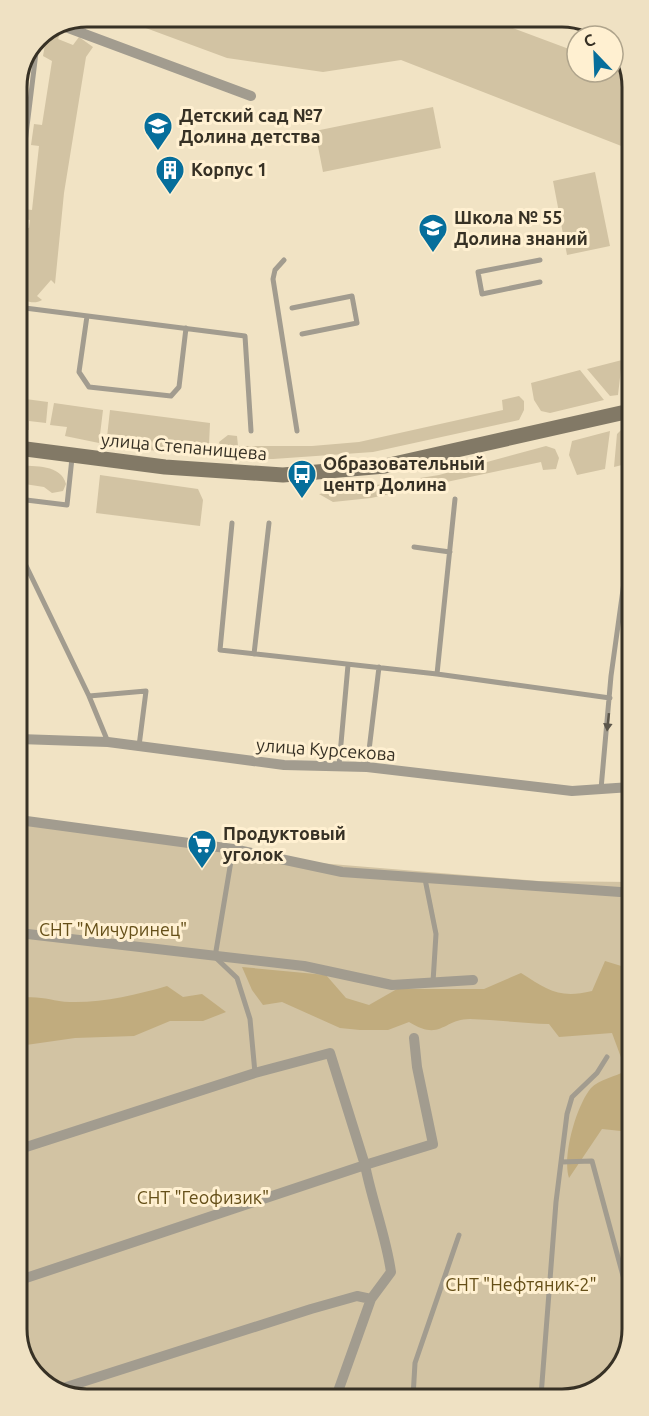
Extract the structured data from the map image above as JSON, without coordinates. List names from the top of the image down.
{
  "streets": {
    "street": ["улица Степанищева", "улица Курсекова"]
  },
  "parks": ["СНТ \"Мичуринец\"", "СНТ \"Геофизик\"", "СНТ \"Нефтяник-2\""],
  "places": {
    "school or university": ["Детский сад №7 Долина детства", "Школа № 55 Долина знаний"],
    "building": ["Корпус 1"],
    "bus stop": ["Образовательный центр Долина"],
    "supermarket": ["Продуктовый уголок"]
  },
  "north": "top left"
}
